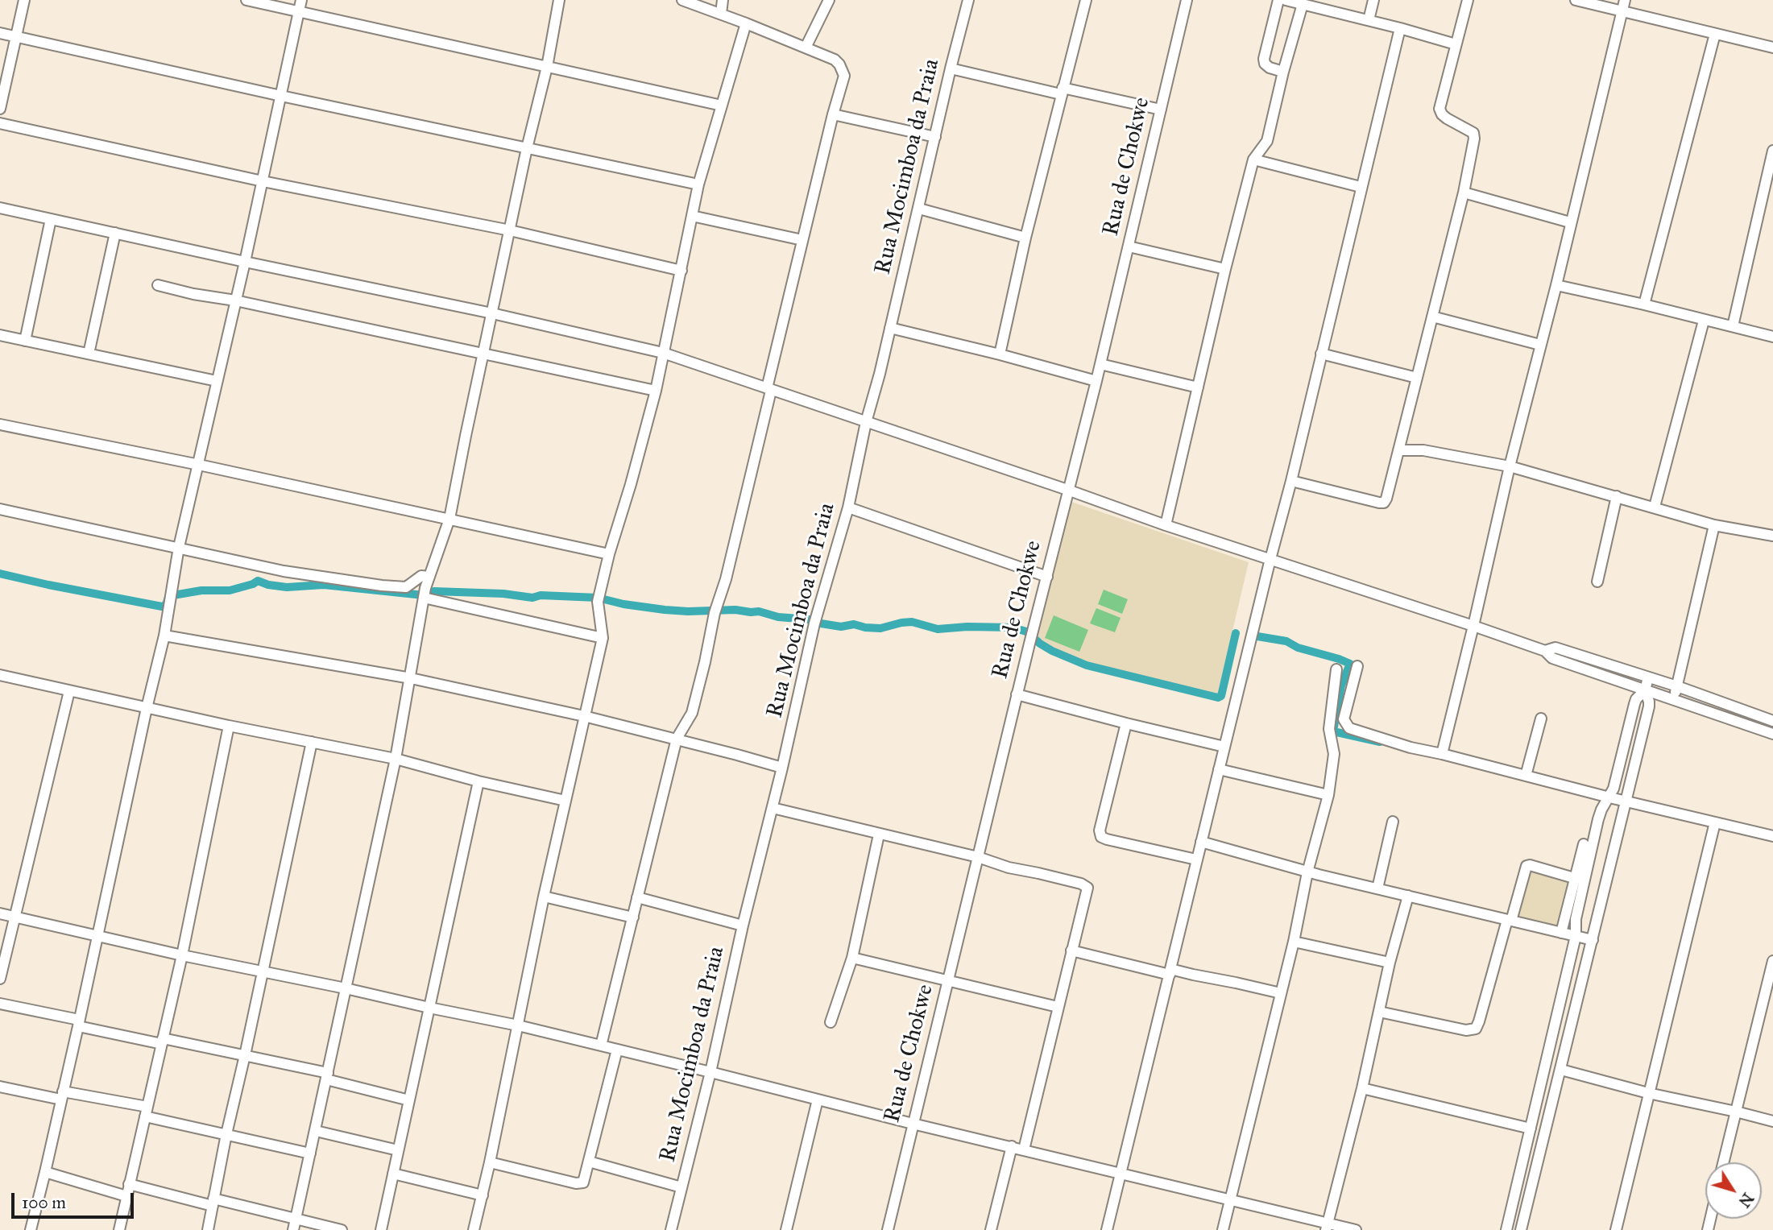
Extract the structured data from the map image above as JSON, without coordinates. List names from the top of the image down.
{
  "streets": {
    "street": ["Rua Mocimboa da Praia", "Rua de Chokwe"]
  },
  "scale_bar": "100 m",
  "north": "bottom right"
}
